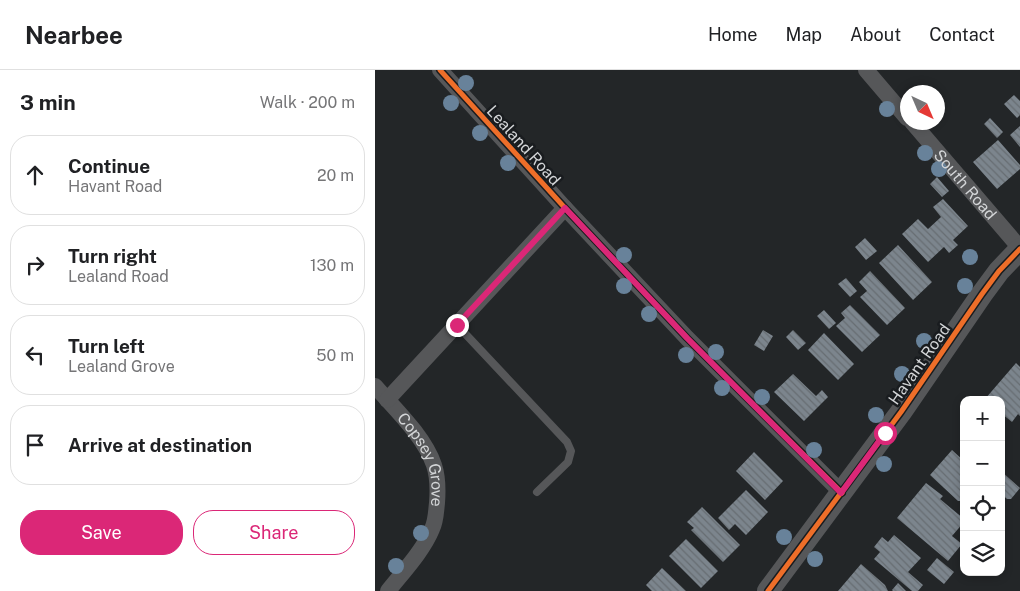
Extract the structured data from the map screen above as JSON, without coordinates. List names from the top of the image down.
{
  "streets": {
    "street": [
      "Lealand Road",
      "South Road",
      "Havant Road",
      "Copsey Grove"
    ]
  },
  "crossings": [
    ["Lealand Road", "Havant Road"],
    ["South Road", "Havant Road"]
  ],
  "north": "bottom right",
  "page": {
    "header": "Nearbee",
    "nav": [
      "Home",
      "Map",
      "About",
      "Contact"
    ],
    "heading": ["3 min", "Walk · 200 m"],
    "list": [
      ["Continue", "Havant Road", "20 m"],
      ["Turn right", "Lealand Road", "130 m"],
      ["Turn left", "Lealand Grove", "50 m"],
      "Arrive at destination"
    ],
    "map_buttons": ["+", "−"],
    "buttons": ["Save", "Share"]
  }
}
